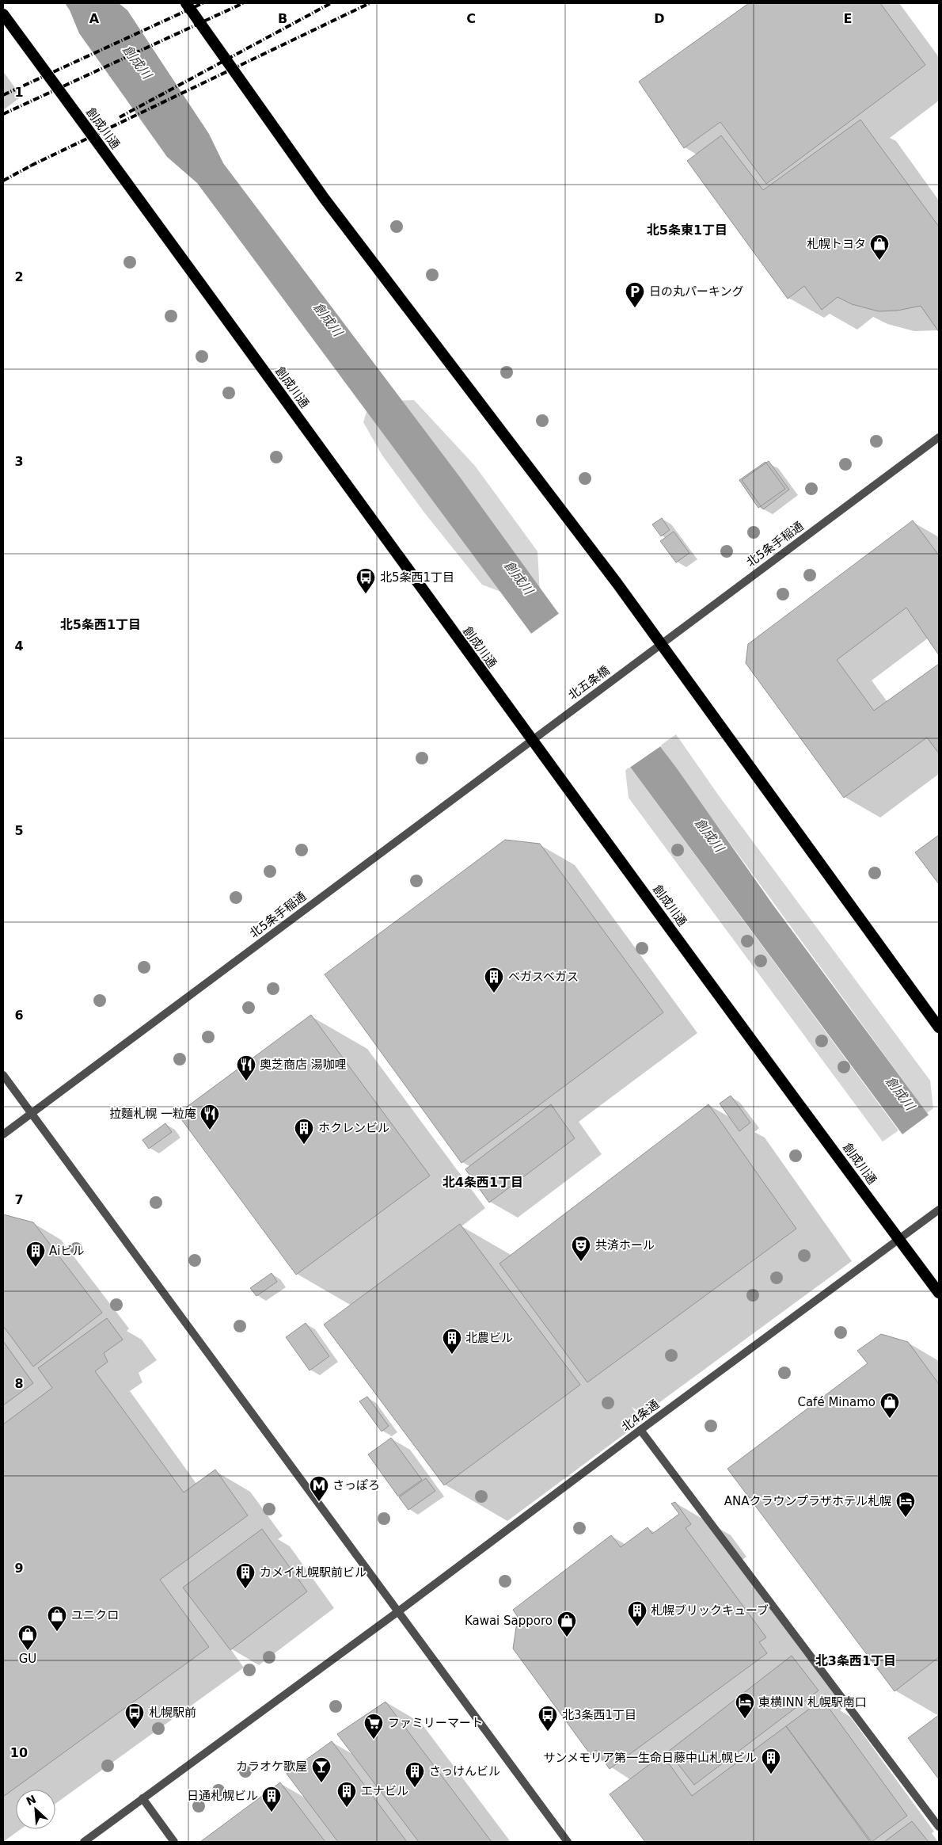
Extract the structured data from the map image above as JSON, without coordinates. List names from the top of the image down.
{
  "streets": {
    "highway": ["創成川通"],
    "street": ["北5条手稲通", "北五条橋", "北4条通"]
  },
  "crossings": [
    ["創成川通", "北5条手稲通"],
    ["創成川通", "北4条通"],
    ["北5条手稲通", "北五条橋"]
  ],
  "districts": [
    "北5条東1丁目",
    "北5条西1丁目",
    "北4条西1丁目",
    "北3条西1丁目"
  ],
  "water": ["創成川"],
  "places": {
    "shop": [
      "札幌トヨタ",
      "Café Minamo",
      "ユニクロ",
      "Kawai Sapporo",
      "GU"
    ],
    "parking": ["日の丸パーキング"],
    "bus stop": ["北5条西1丁目", "札幌駅前", "北3条西1丁目"],
    "building": [
      "ベガスベガス",
      "ホクレンビル",
      "Aiビル",
      "北農ビル",
      "カメイ札幌駅前ビル",
      "札幌ブリックキューブ",
      "サンメモリア第一生命日藤中山札幌ビル",
      "さっけんビル",
      "エナビル",
      "日通札幌ビル"
    ],
    "restaurant": ["奧芝商店 湯咖哩", "拉麵札幌 一粒庵"],
    "theatre": ["共済ホール"],
    "metro station": ["さっぽろ"],
    "hotel": ["ANAクラウンプラザホテル札幌", "東横INN 札幌駅南口"],
    "supermarket": ["ファミリーマート"],
    "bar": ["カラオケ歌屋"]
  },
  "north": "top left",
  "grid": {
    "columns": [
      "A",
      "B",
      "C",
      "D",
      "E"
    ],
    "rows": [
      "1",
      "2",
      "3",
      "4",
      "5",
      "6",
      "7",
      "8",
      "9",
      "10"
    ]
  }
}
